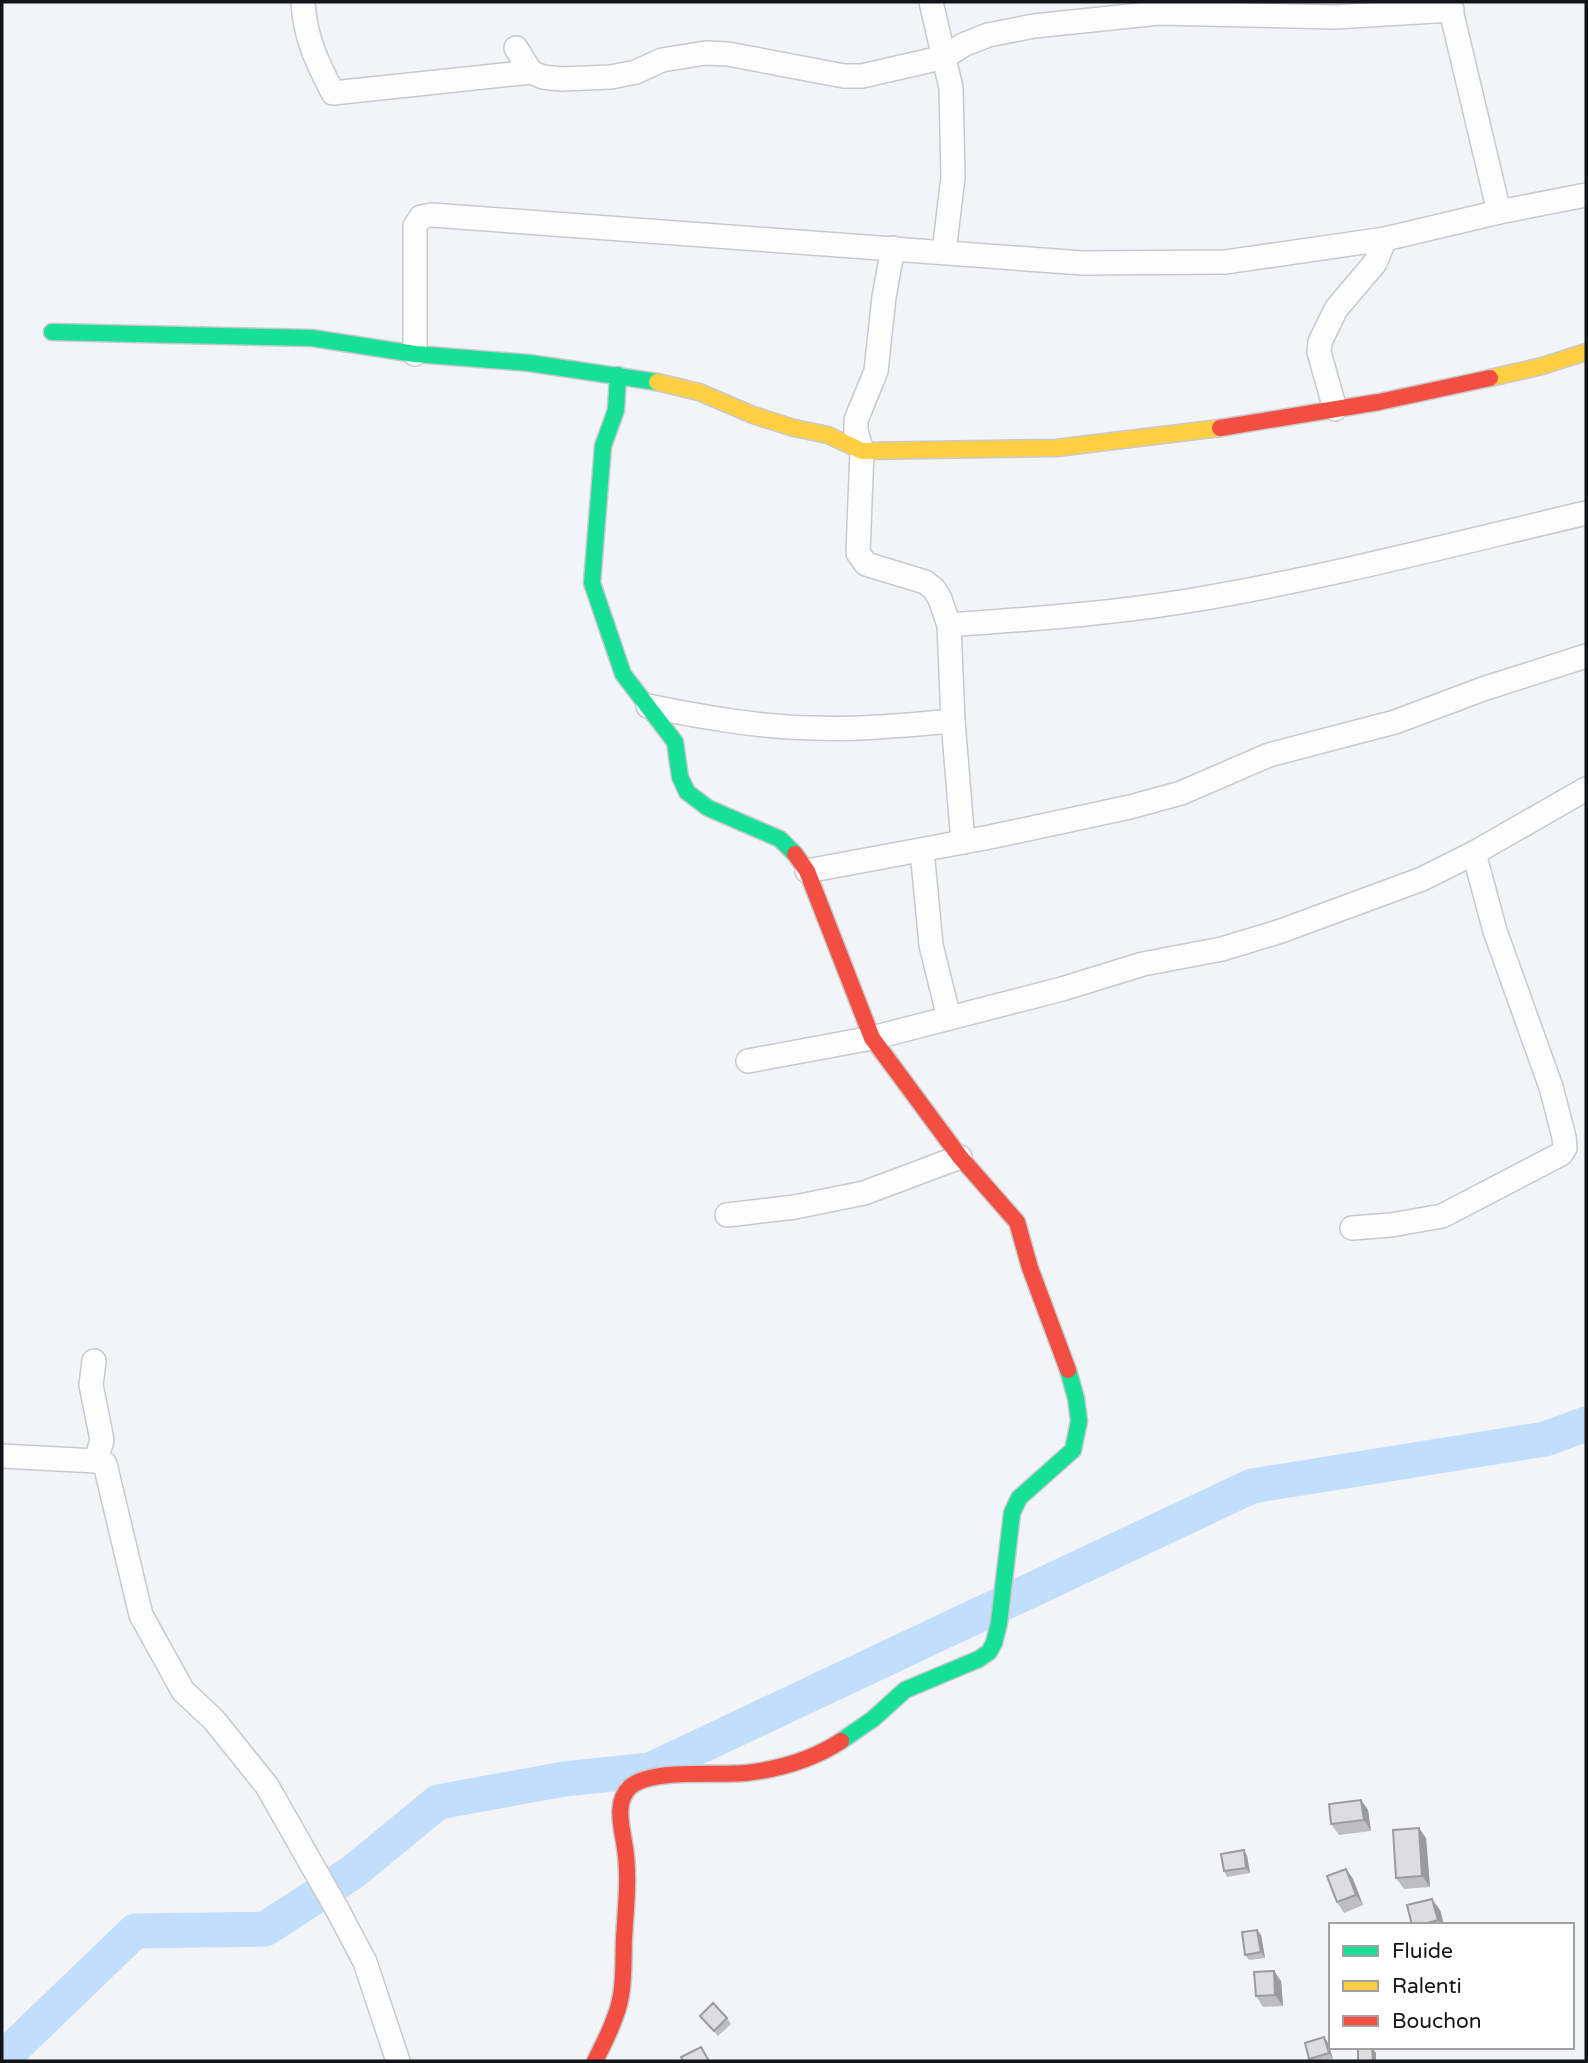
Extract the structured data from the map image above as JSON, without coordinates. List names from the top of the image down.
{
  "legend": ["Fluide", "Ralenti", "Bouchon"]
}
